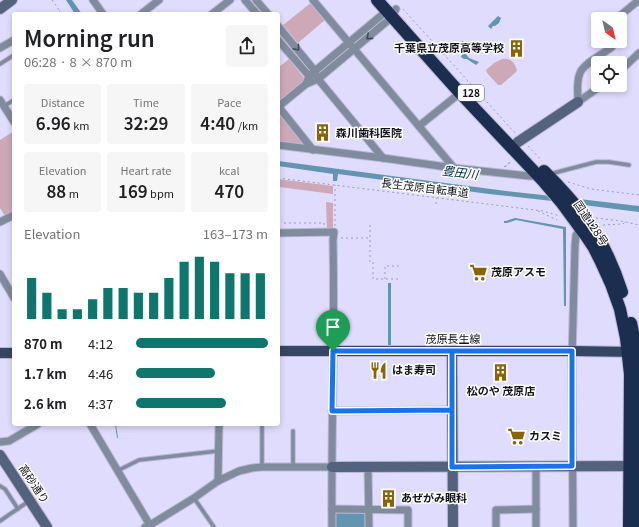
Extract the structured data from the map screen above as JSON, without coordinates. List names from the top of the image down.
{
  "streets": {
    "highway": ["128", "国道128号"],
    "main road": ["茂原長生線"],
    "street": ["高砂通り"],
    "path": ["長生茂原自転車道"]
  },
  "crossings": [
    ["長生茂原自転車道", "国道128号"],
    ["国道128号", "茂原長生線"]
  ],
  "water": ["豊田川"],
  "places": {
    "building": [
      "千葉県立茂原高等学校",
      "森川歯科医院",
      "松のや 茂原店",
      "あぜがみ眼科"
    ],
    "supermarket": ["茂原アスモ", "カスミ"],
    "restaurant": ["はま寿司"]
  },
  "north": "bottom right",
  "page": {
    "heading": ["Morning run", "06:28 · 8 × 870 m"],
    "stats": [
      ["Distance", "6.96 km"],
      ["Time", "32:29"],
      ["Pace", "4:40 /km"],
      ["Elevation", "88 m"],
      ["Heart rate", "169 bpm"],
      ["kcal", "470"]
    ],
    "chart": ["Elevation", "163–173 m"],
    "list": [
      {
        "name": "870 m",
        "note": "4:12"
      },
      {
        "name": "1.7 km",
        "note": "4:46"
      },
      {
        "name": "2.6 km",
        "note": "4:37"
      }
    ]
  }
}
